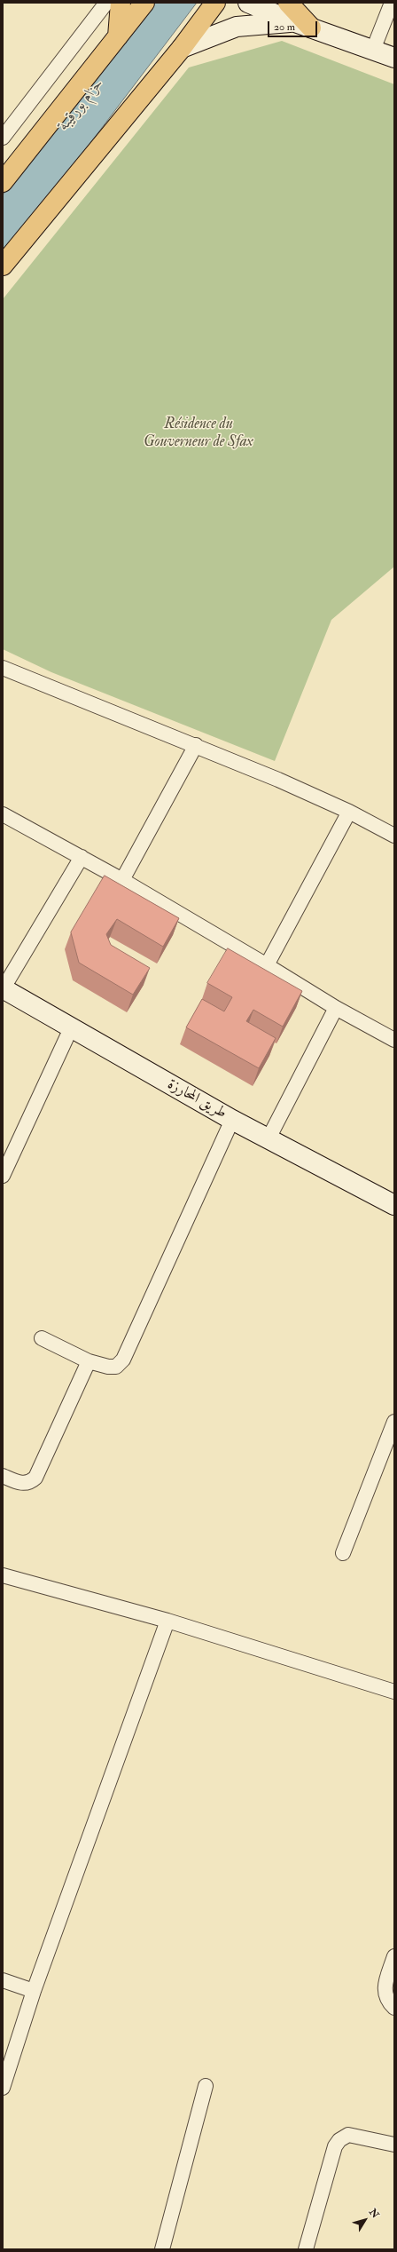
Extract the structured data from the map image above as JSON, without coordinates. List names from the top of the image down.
{
  "streets": {
    "main road": ["طريق المحارزة"]
  },
  "water": ["حزام بورقيبة"],
  "parks": ["Résidence du Gouverneur de Sfax"],
  "scale_bar": "20 m",
  "north": "top right"
}
